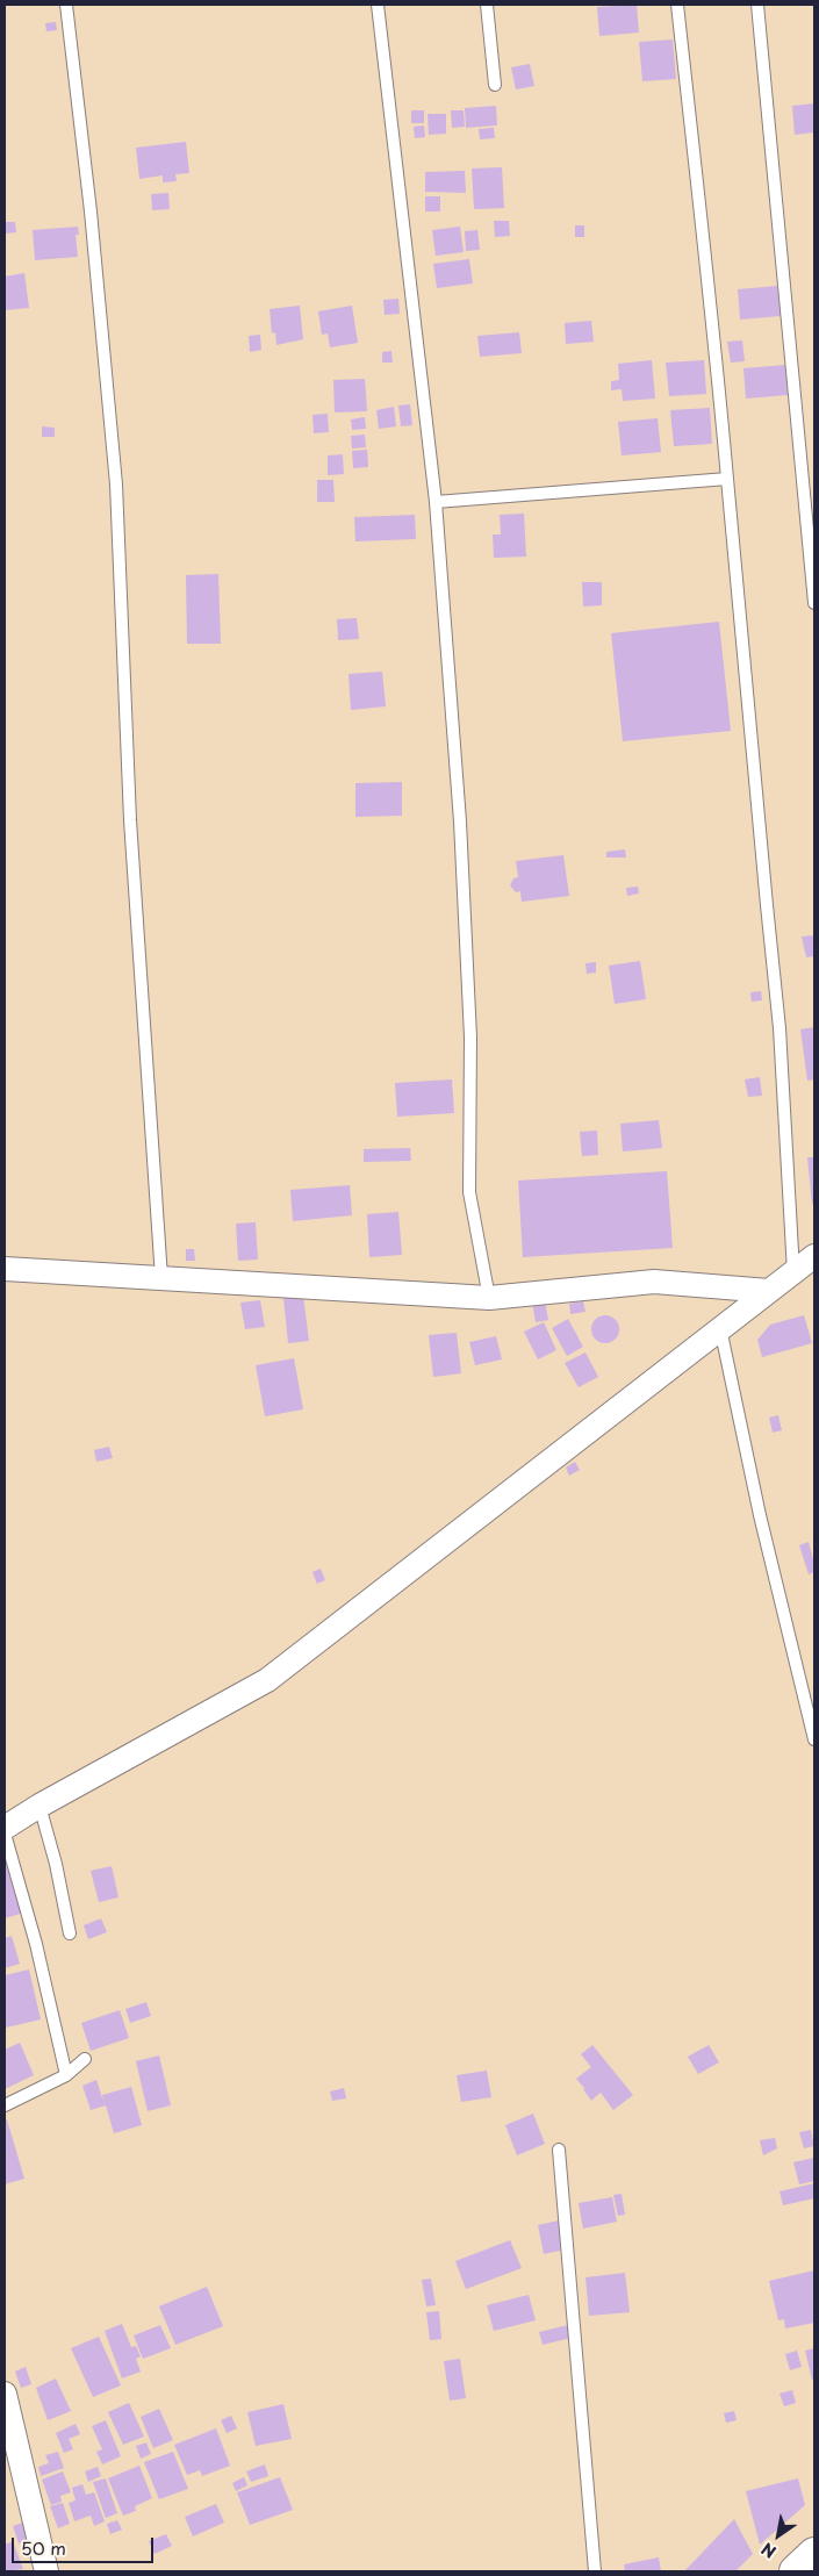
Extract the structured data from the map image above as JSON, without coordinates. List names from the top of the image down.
{
  "scale_bar": "50 m",
  "north": "bottom left"
}
